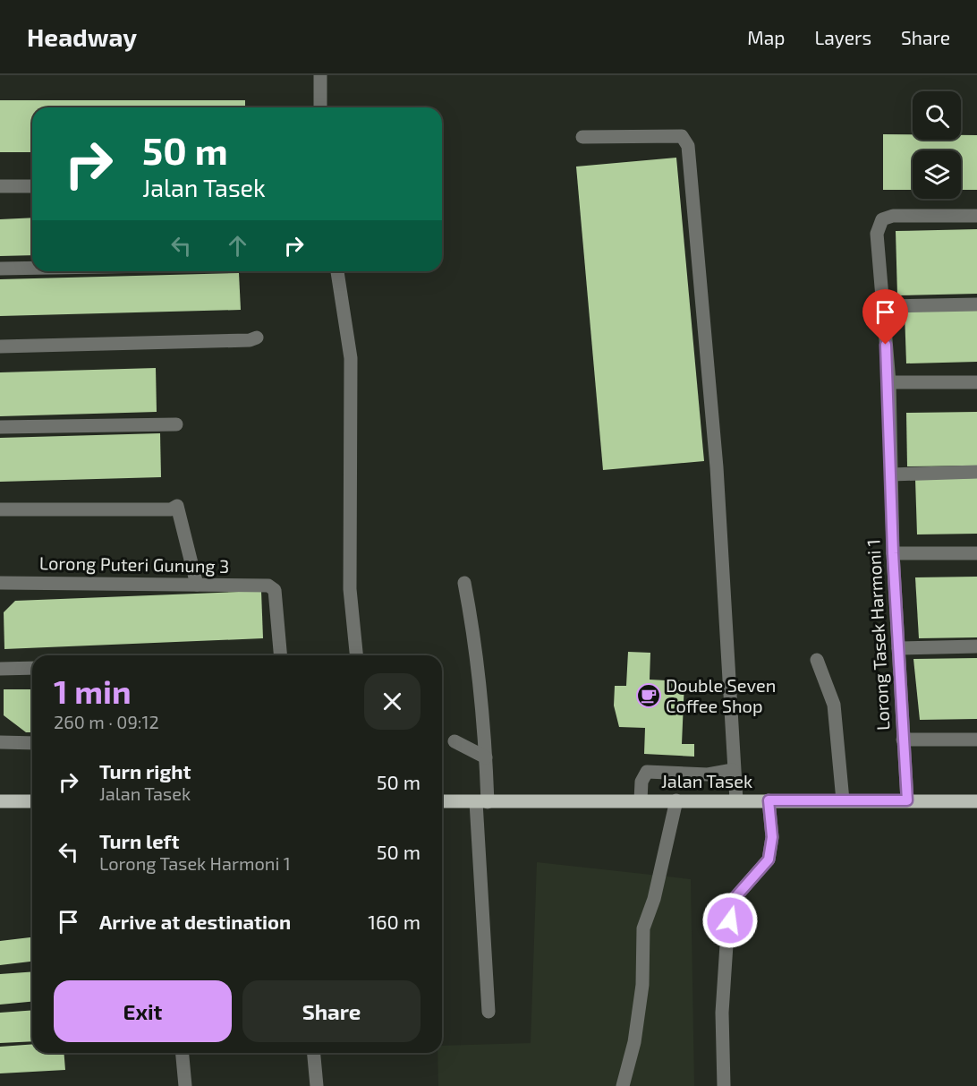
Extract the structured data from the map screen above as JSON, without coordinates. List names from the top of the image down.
{
  "streets": {
    "main road": ["Jalan Tasek"],
    "street": ["Lorong Puteri Gunung 3", "Lorong Tasek Harmoni 1"]
  },
  "crossings": [
    ["Lorong Tasek Harmoni 1", "Jalan Tasek"]
  ],
  "places": {
    "cafe": ["Double Seven Coffee Shop"]
  },
  "page": {
    "header": "Headway",
    "nav": ["Map", "Layers", "Share"],
    "turn": ["50 m", "Jalan Tasek"],
    "heading": ["1 min", "260 m · 09:12"],
    "list": [
      {
        "name": "Turn right",
        "note": "Jalan Tasek",
        "value": "50 m"
      },
      {
        "name": "Turn left",
        "note": "Lorong Tasek Harmoni 1",
        "value": "50 m"
      },
      {
        "name": "Arrive at destination",
        "value": "160 m"
      }
    ],
    "buttons": ["Exit", "Share"]
  }
}
